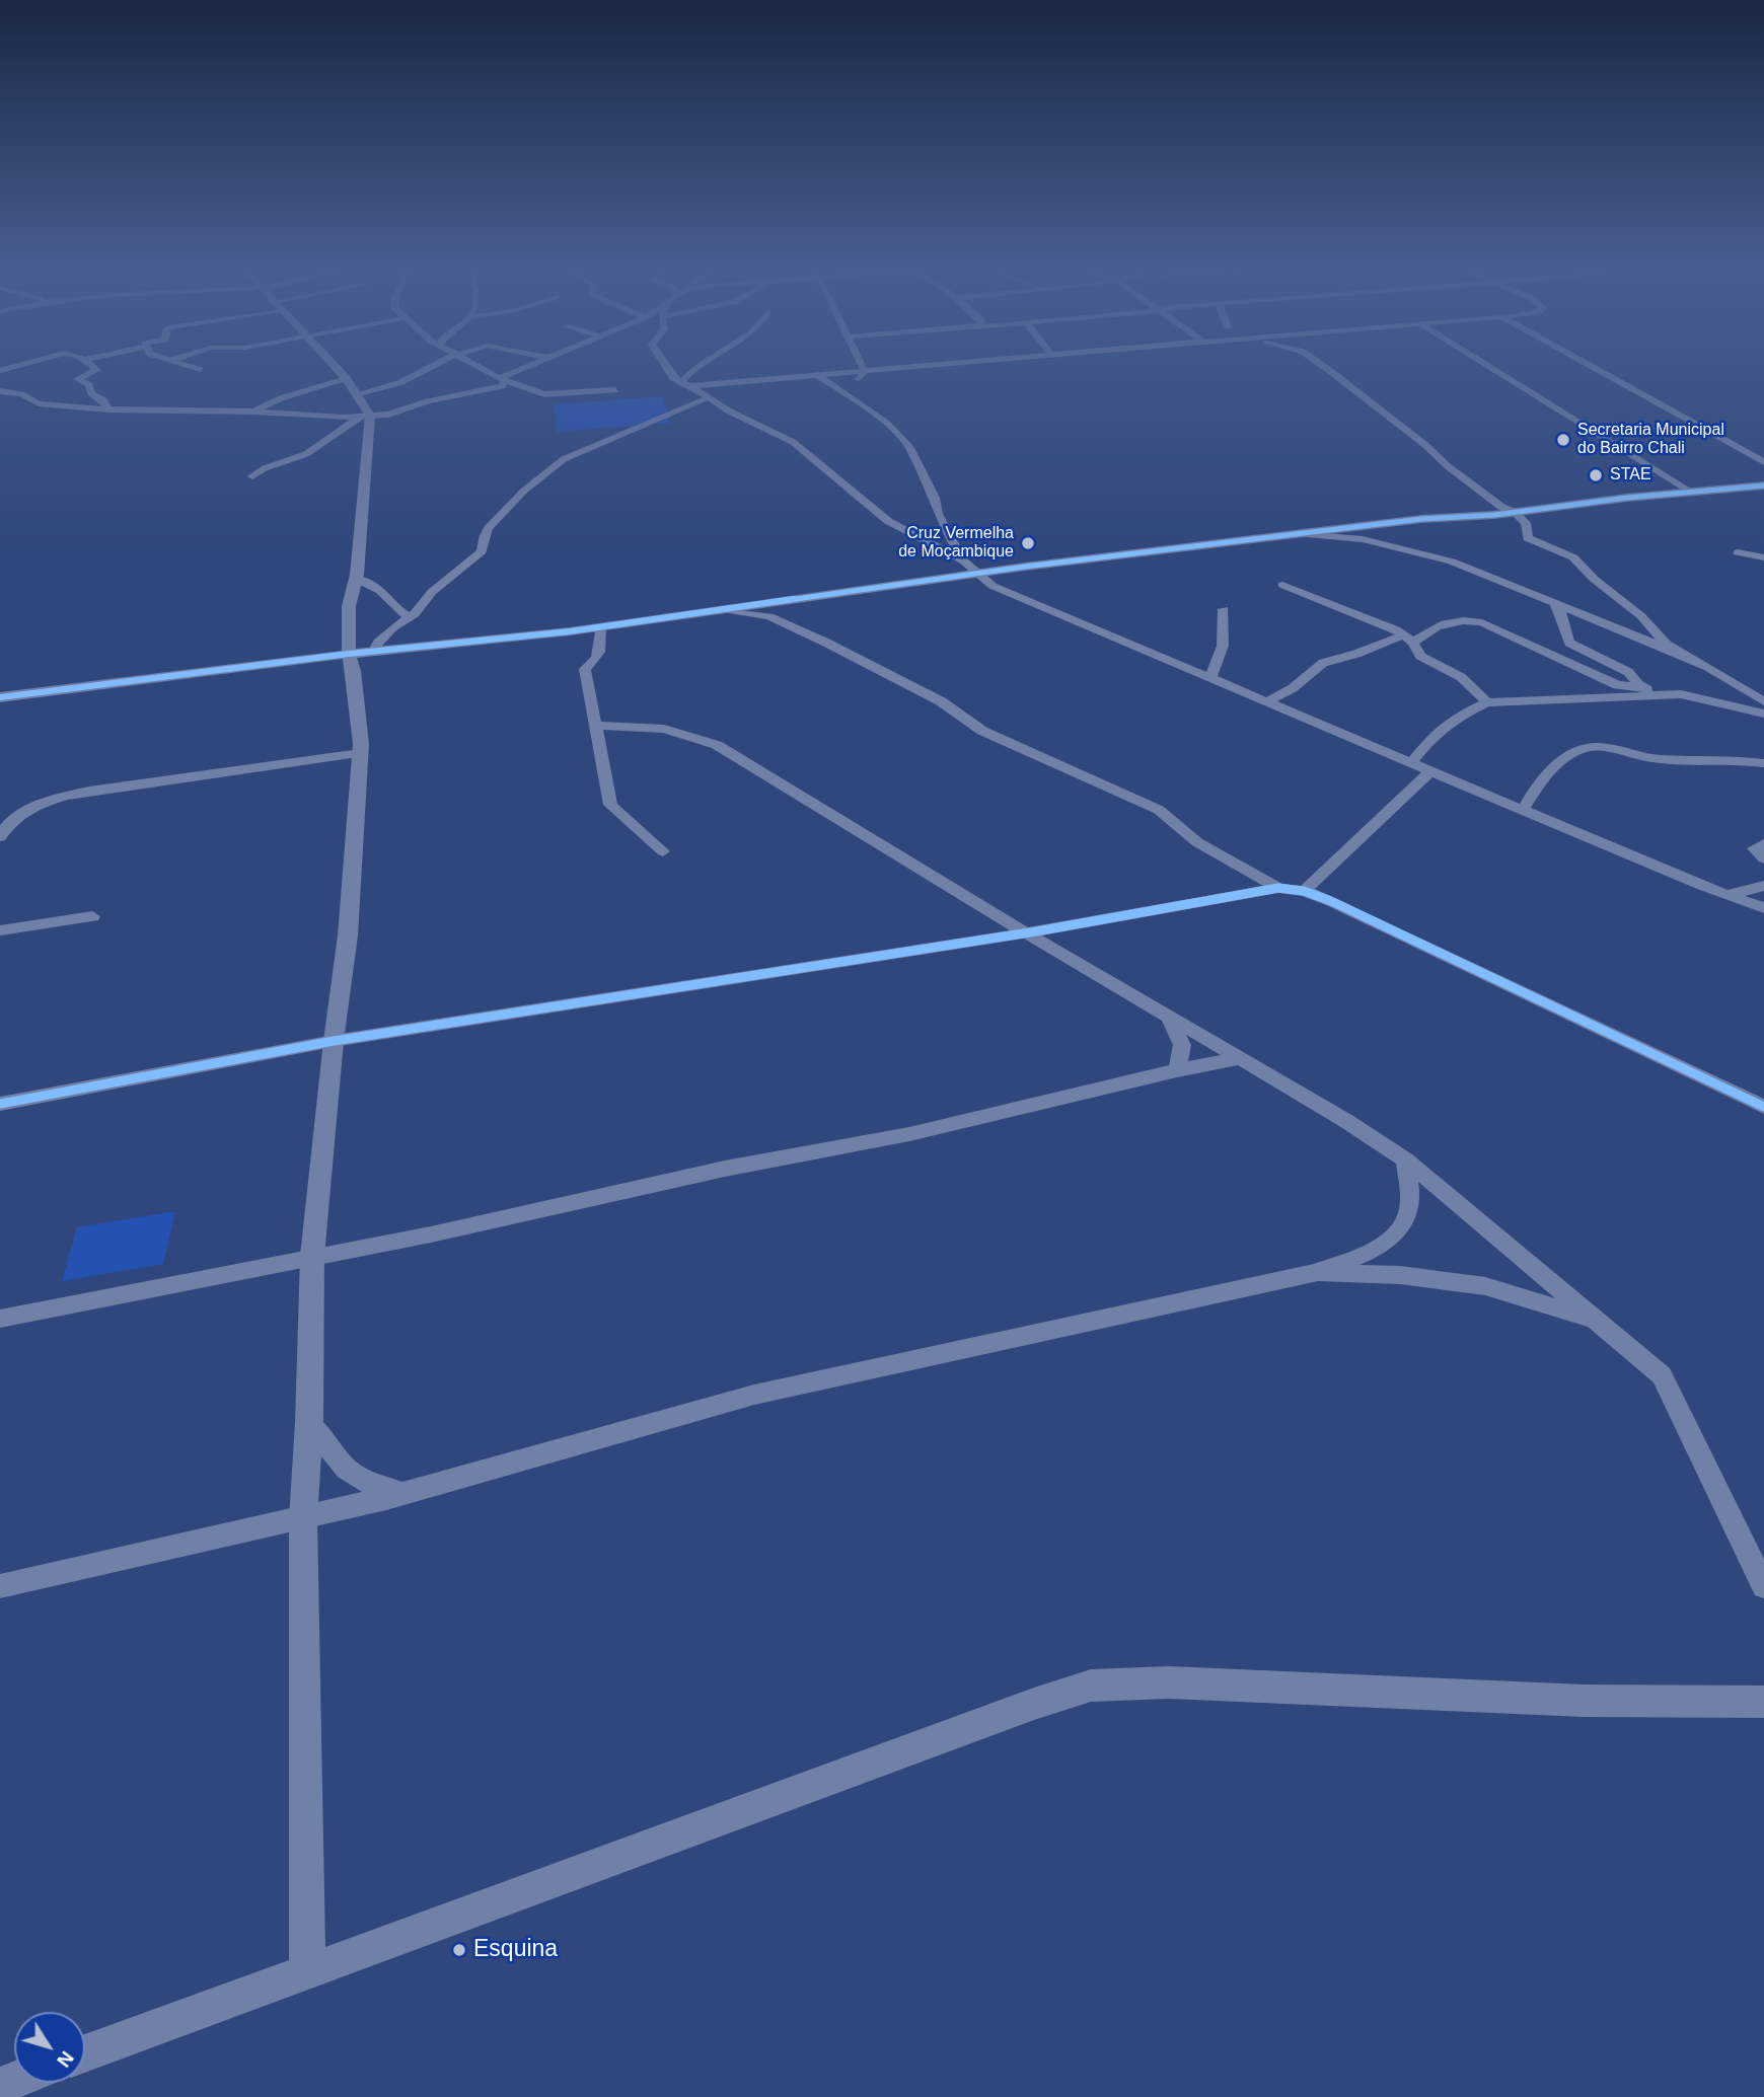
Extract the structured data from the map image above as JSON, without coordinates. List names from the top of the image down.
{
  "places": [
    "Secretaria Municipal do Bairro Chali",
    "STAE",
    "Cruz Vermelha de Moçambique",
    "Esquina"
  ],
  "north": "bottom right"
}
